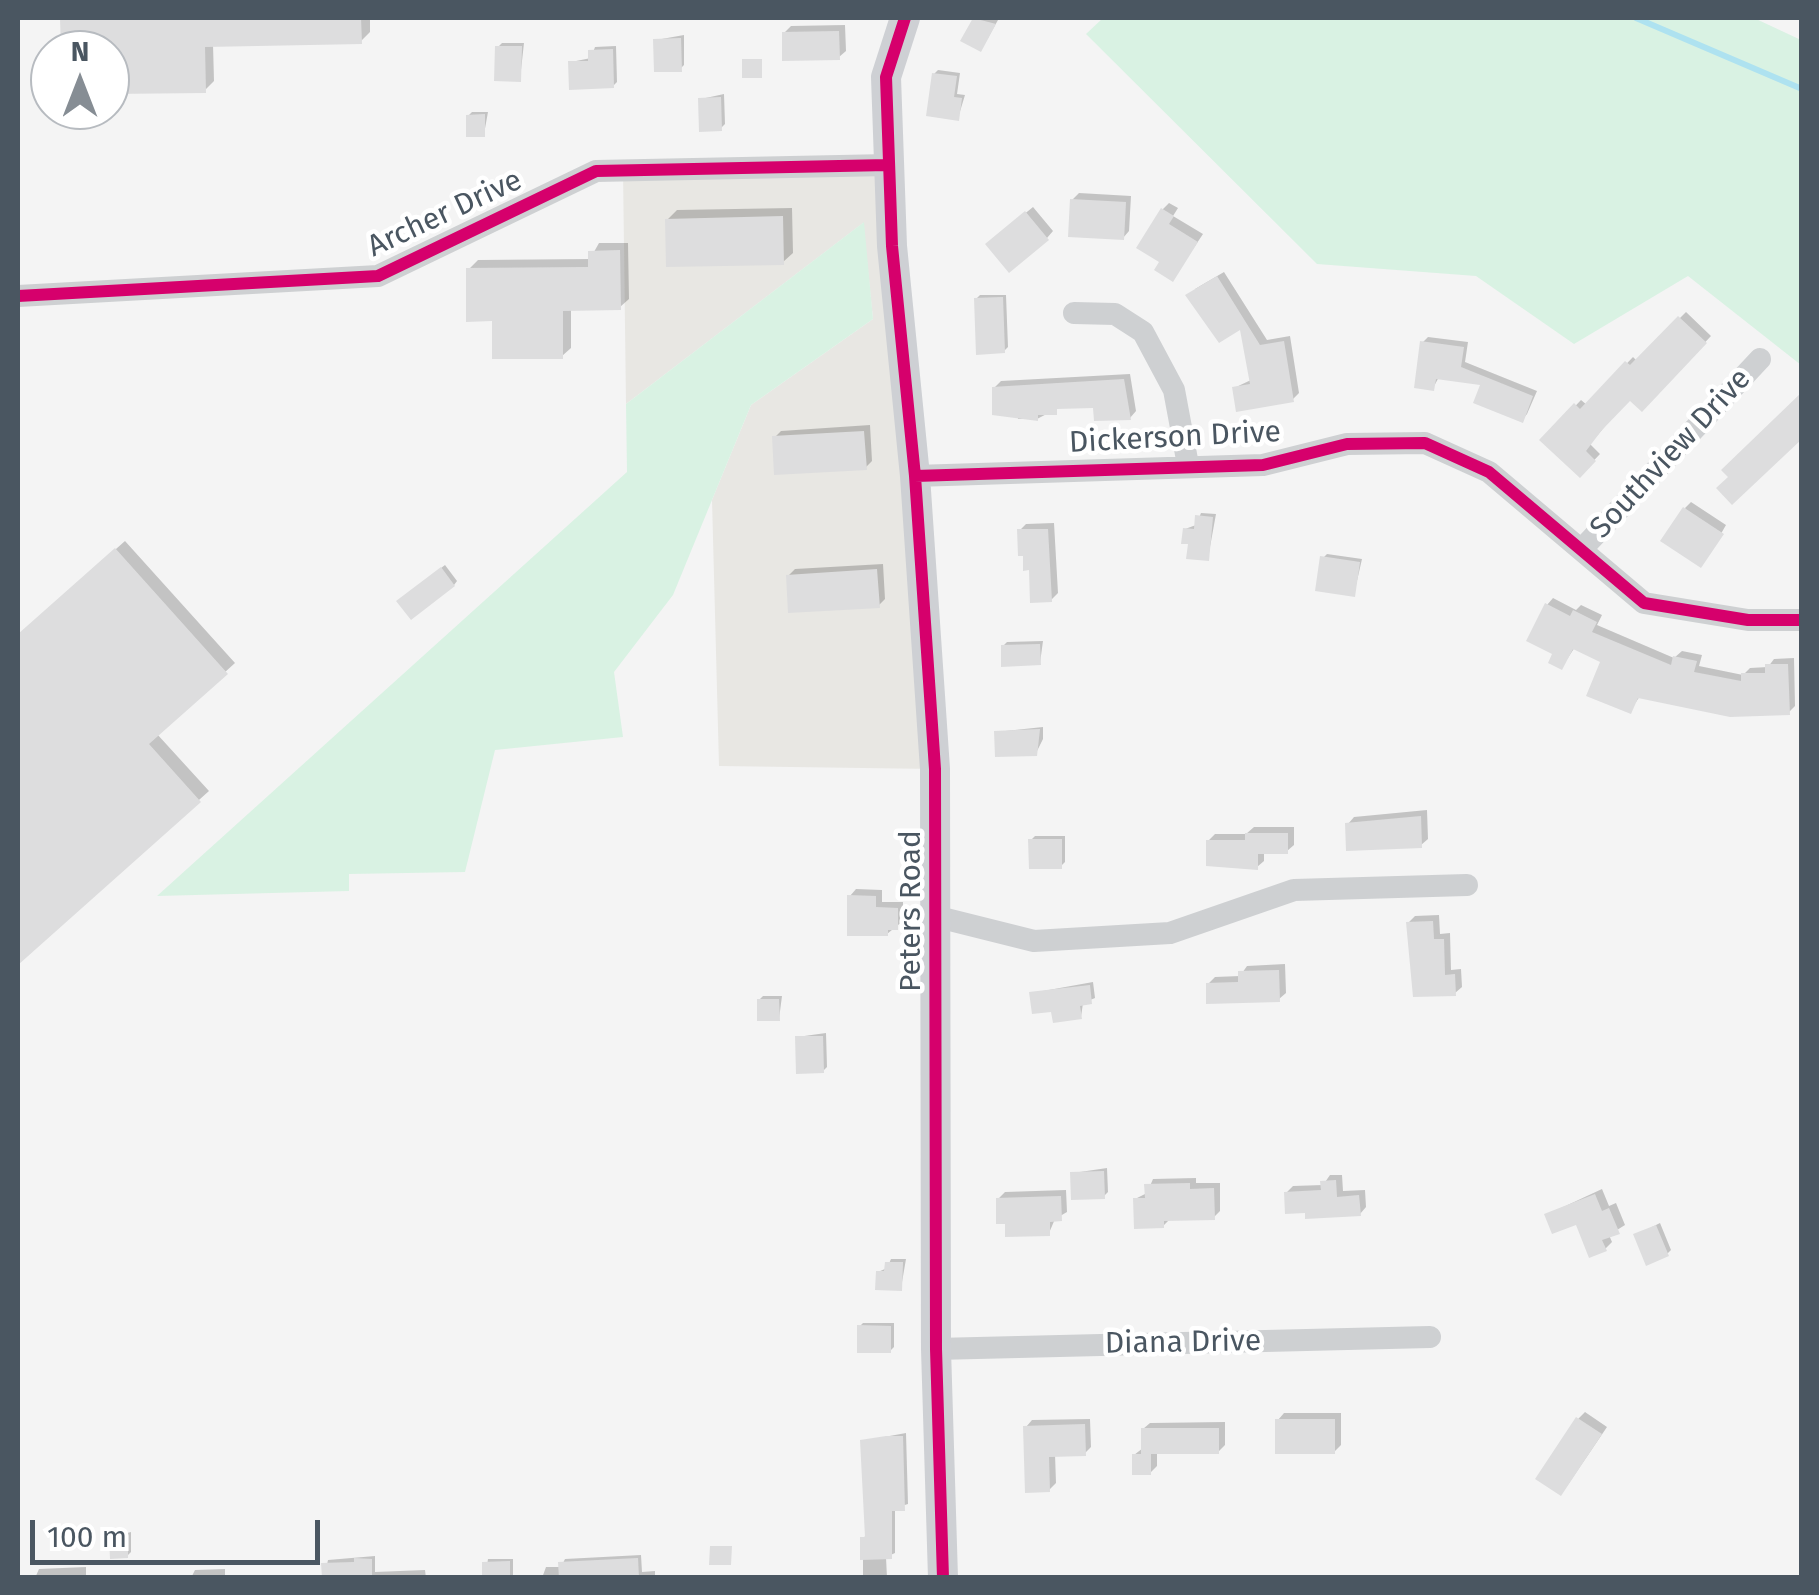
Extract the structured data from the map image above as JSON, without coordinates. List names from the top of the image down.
{
  "streets": {
    "street": [
      "Archer Drive",
      "Dickerson Drive",
      "Southview Drive",
      "Peters Road",
      "Diana Drive"
    ]
  },
  "crossings": [
    ["Archer Drive", "Peters Road"],
    ["Dickerson Drive", "Southview Drive"],
    ["Dickerson Drive", "Peters Road"],
    ["Peters Road", "Diana Drive"]
  ],
  "scale_bar": "100 m",
  "north": "top"
}
